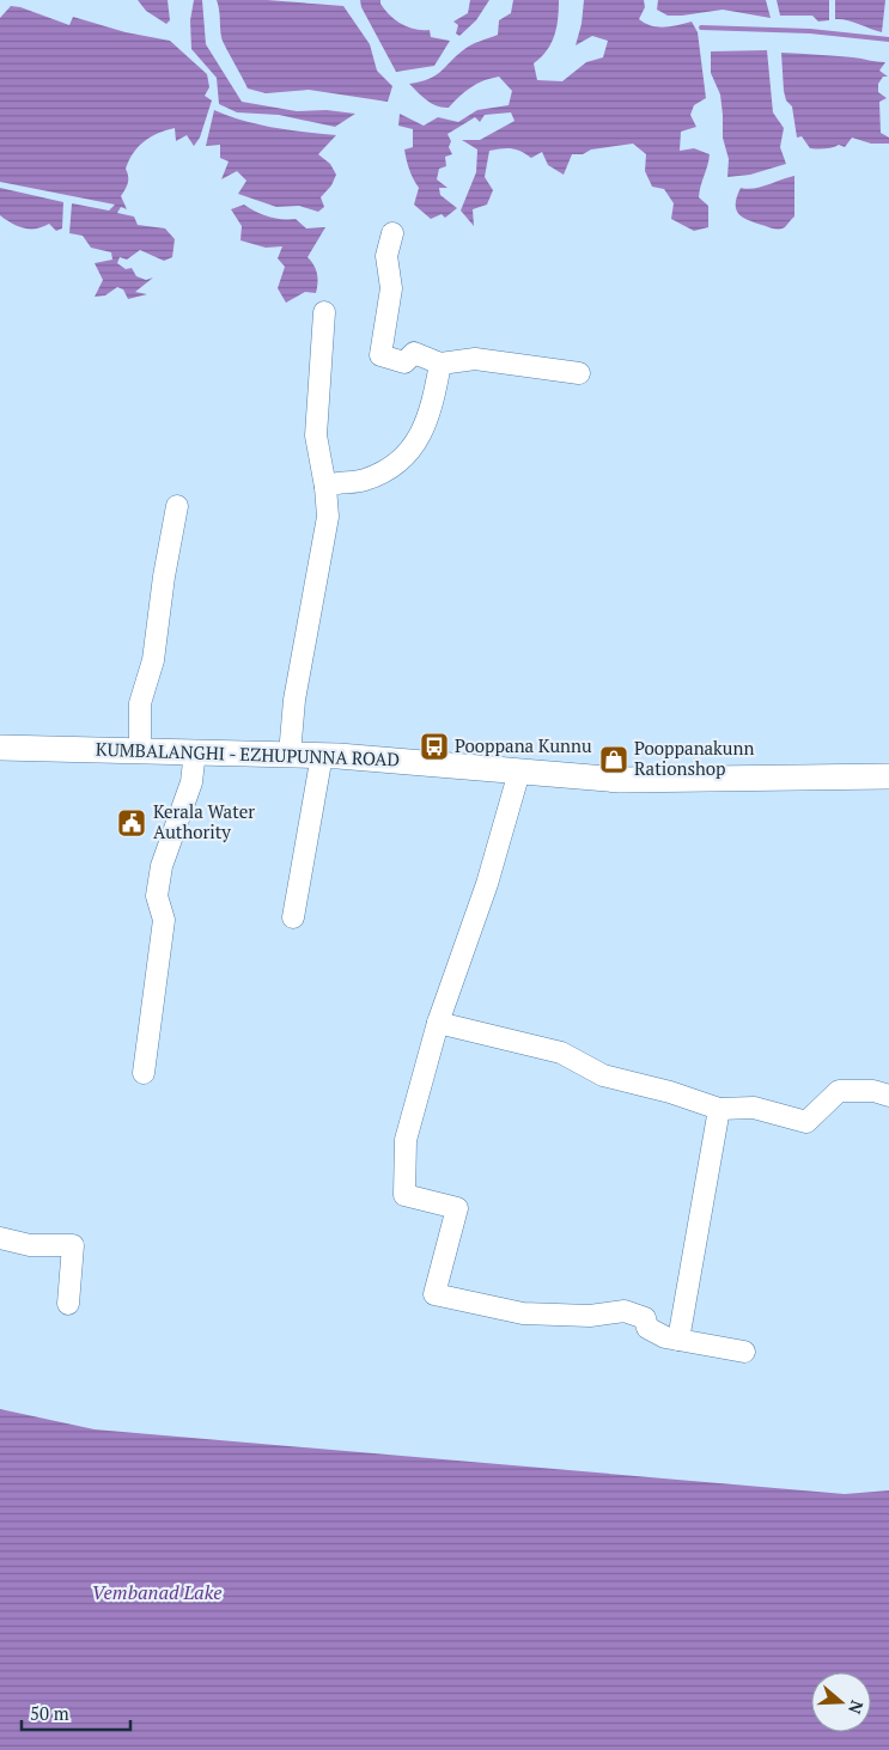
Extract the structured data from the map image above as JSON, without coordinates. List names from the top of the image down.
{
  "streets": {
    "main road": ["KUMBALANGHI - EZHUPUNNA ROAD"]
  },
  "water": ["Vembanad Lake"],
  "places": {
    "bus stop": ["Pooppana Kunnu"],
    "shop": ["Pooppanakunn Rationshop"],
    "public building": ["Kerala Water Authority"]
  },
  "scale_bar": "50 m",
  "north": "right"
}
